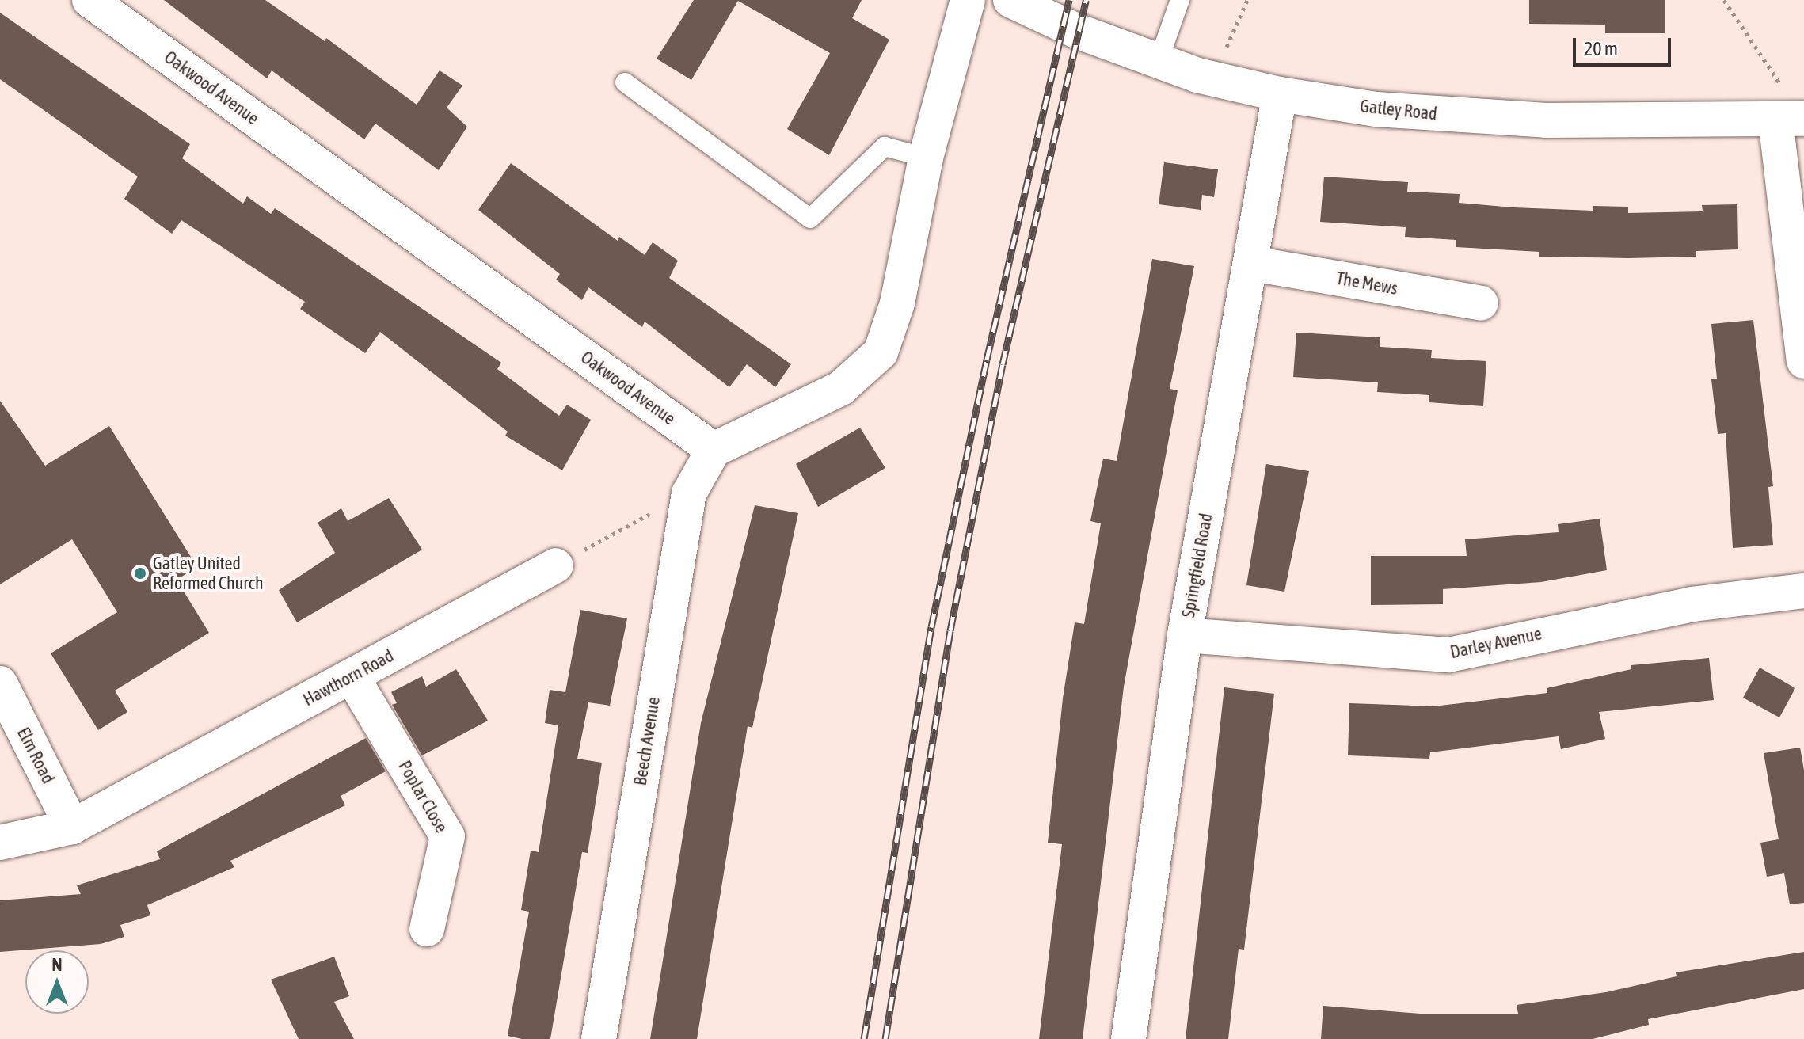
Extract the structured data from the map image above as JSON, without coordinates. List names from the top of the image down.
{
  "streets": {
    "street": [
      "Oakwood Avenue",
      "Gatley Road",
      "The Mews",
      "Springfield Road",
      "Darley Avenue",
      "Hawthorn Road",
      "Beech Avenue",
      "Elm Road",
      "Poplar Close"
    ]
  },
  "crossings": [
    ["Oakwood Avenue", "Beech Avenue"],
    ["Gatley Road", "Springfield Road"],
    ["The Mews", "Springfield Road"],
    ["Springfield Road", "Darley Avenue"],
    ["Hawthorn Road", "Elm Road"],
    ["Hawthorn Road", "Poplar Close"]
  ],
  "places": ["Gatley United Reformed Church"],
  "scale_bar": "20 m",
  "north": "top"
}
